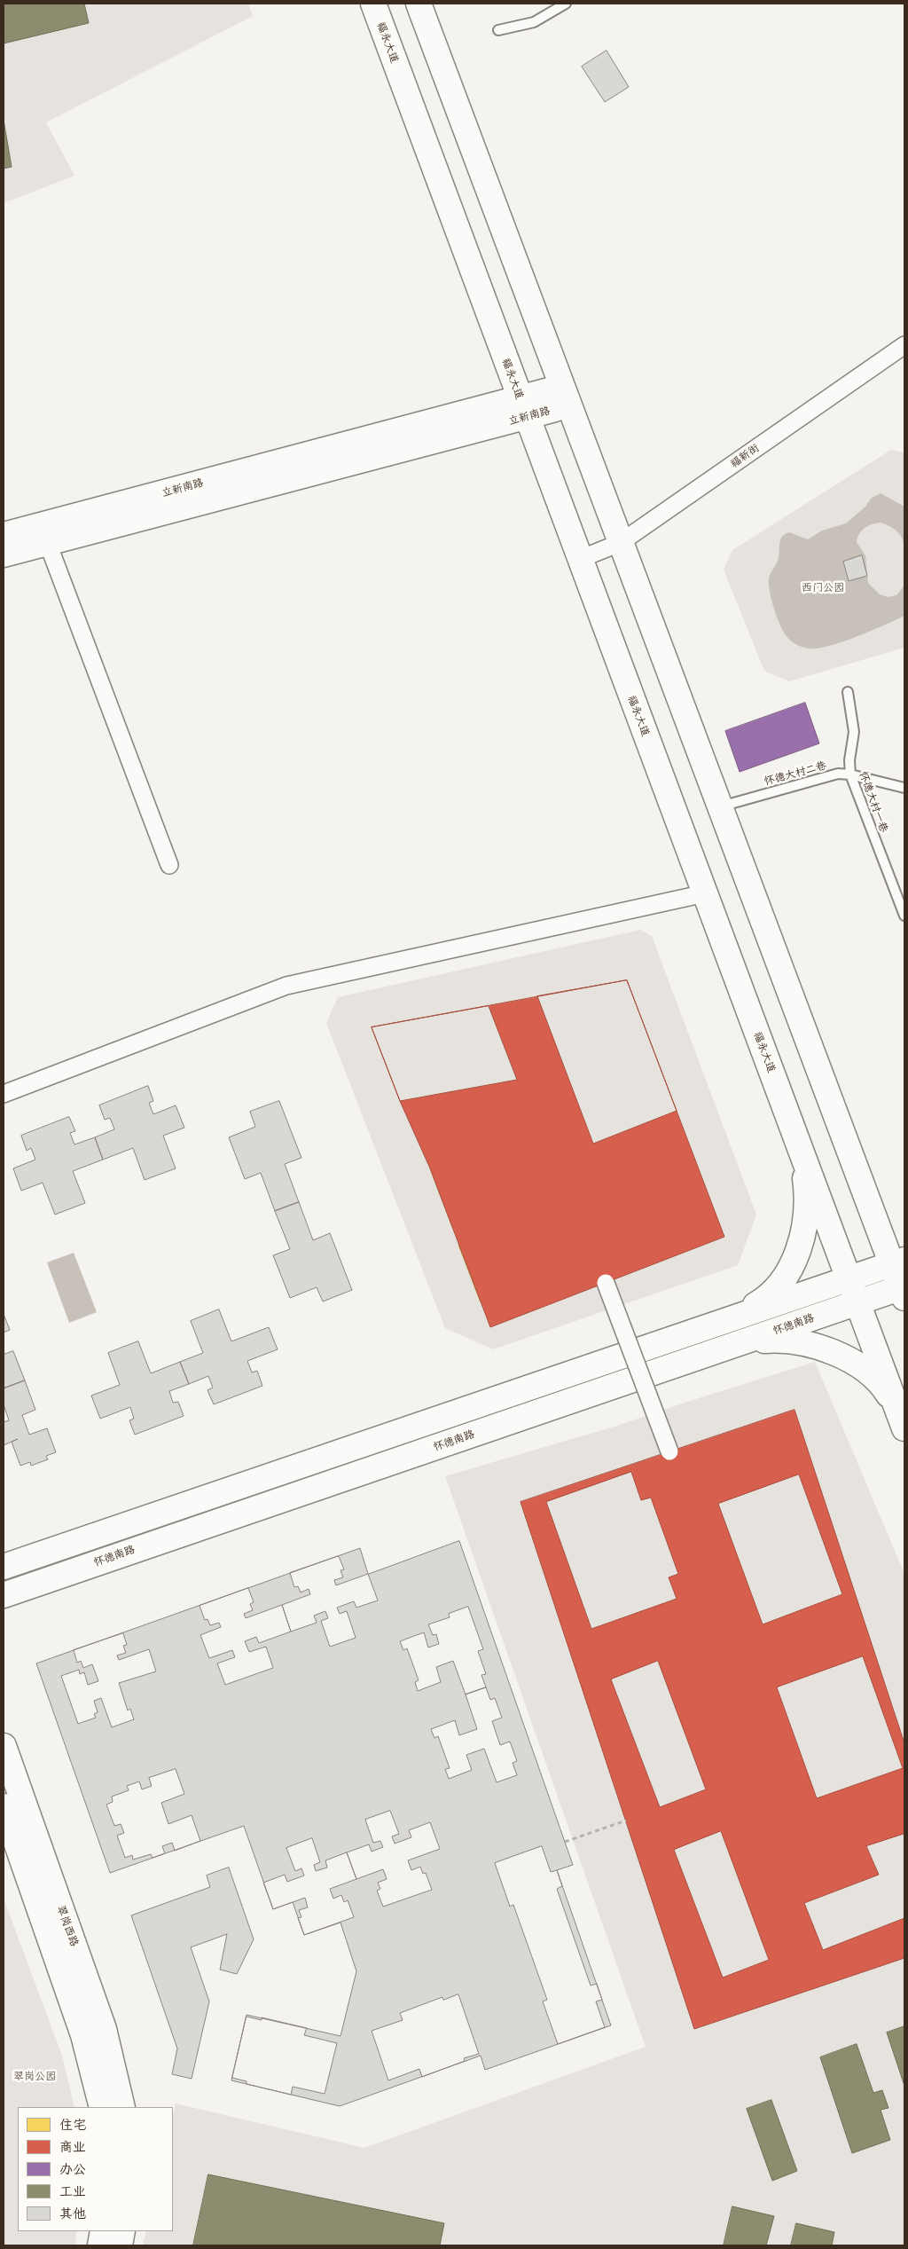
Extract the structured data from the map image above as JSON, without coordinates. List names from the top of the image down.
{
  "streets": {
    "main road": [
      "福永大道",
      "立新南路",
      "怀德南路",
      "翠岗西路"
    ],
    "street": ["福新街"],
    "lane": ["怀德大村二巷", "怀德大村一巷"]
  },
  "crossings": [
    ["福永大道", "立新南路"],
    ["福永大道", "福新街"],
    ["福永大道", "怀德南路"],
    ["怀德大村二巷", "怀德大村一巷"]
  ],
  "parks": ["西门公园", "翠岗公园"],
  "legend": [
    "住宅",
    "商业",
    "办公",
    "工业",
    "其他"
  ]
}
